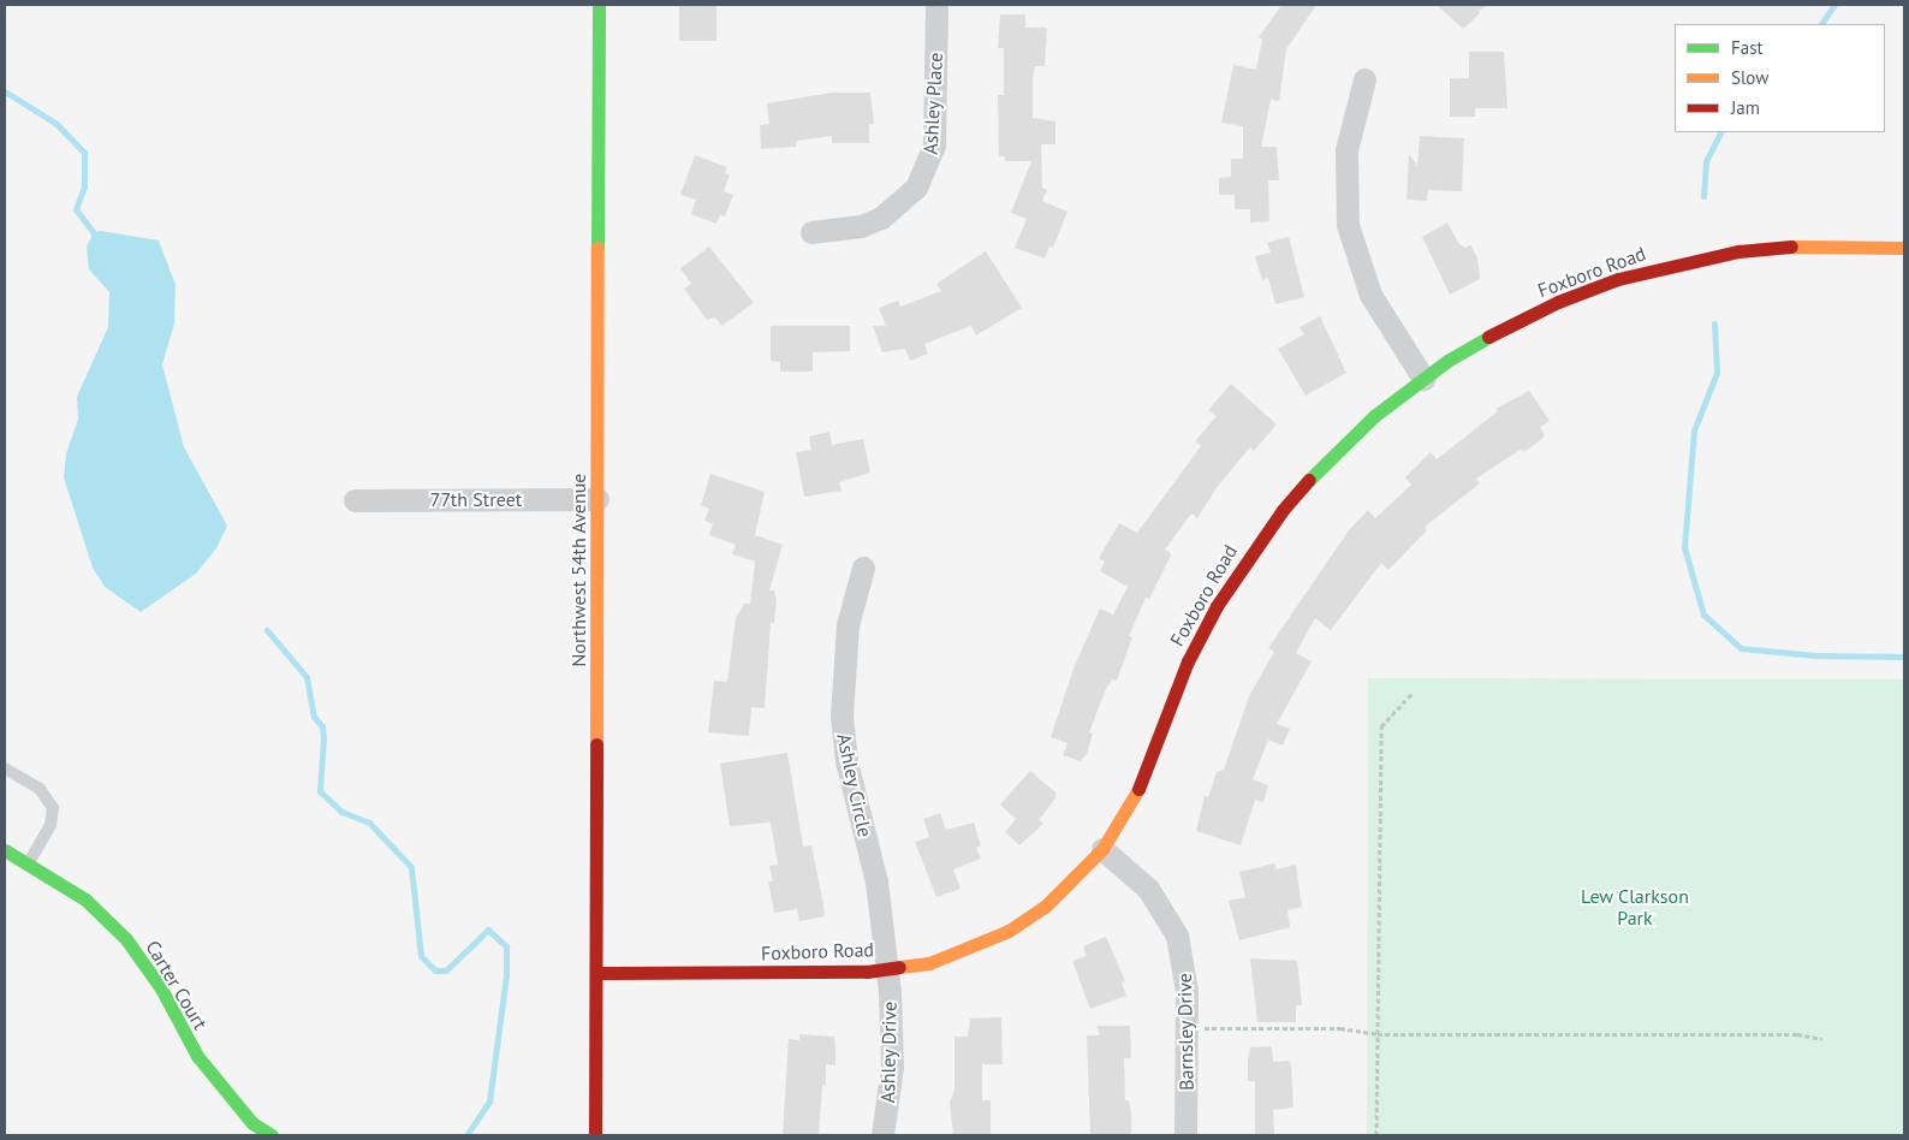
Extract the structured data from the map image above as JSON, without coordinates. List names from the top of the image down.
{
  "streets": {
    "street": [
      "Ashley Place",
      "Foxboro Road",
      "77th Street",
      "Northwest 54th Avenue",
      "Ashley Circle",
      "Carter Court",
      "Barnsley Drive",
      "Ashley Drive"
    ]
  },
  "crossings": [
    ["Foxboro Road", "Northwest 54th Avenue"],
    ["Foxboro Road", "Ashley Circle"],
    ["Foxboro Road", "Barnsley Drive"],
    ["Foxboro Road", "Ashley Drive"],
    ["77th Street", "Northwest 54th Avenue"],
    ["Ashley Circle", "Ashley Drive"]
  ],
  "parks": ["Lew Clarkson Park"],
  "legend": ["Fast", "Slow", "Jam"]
}
